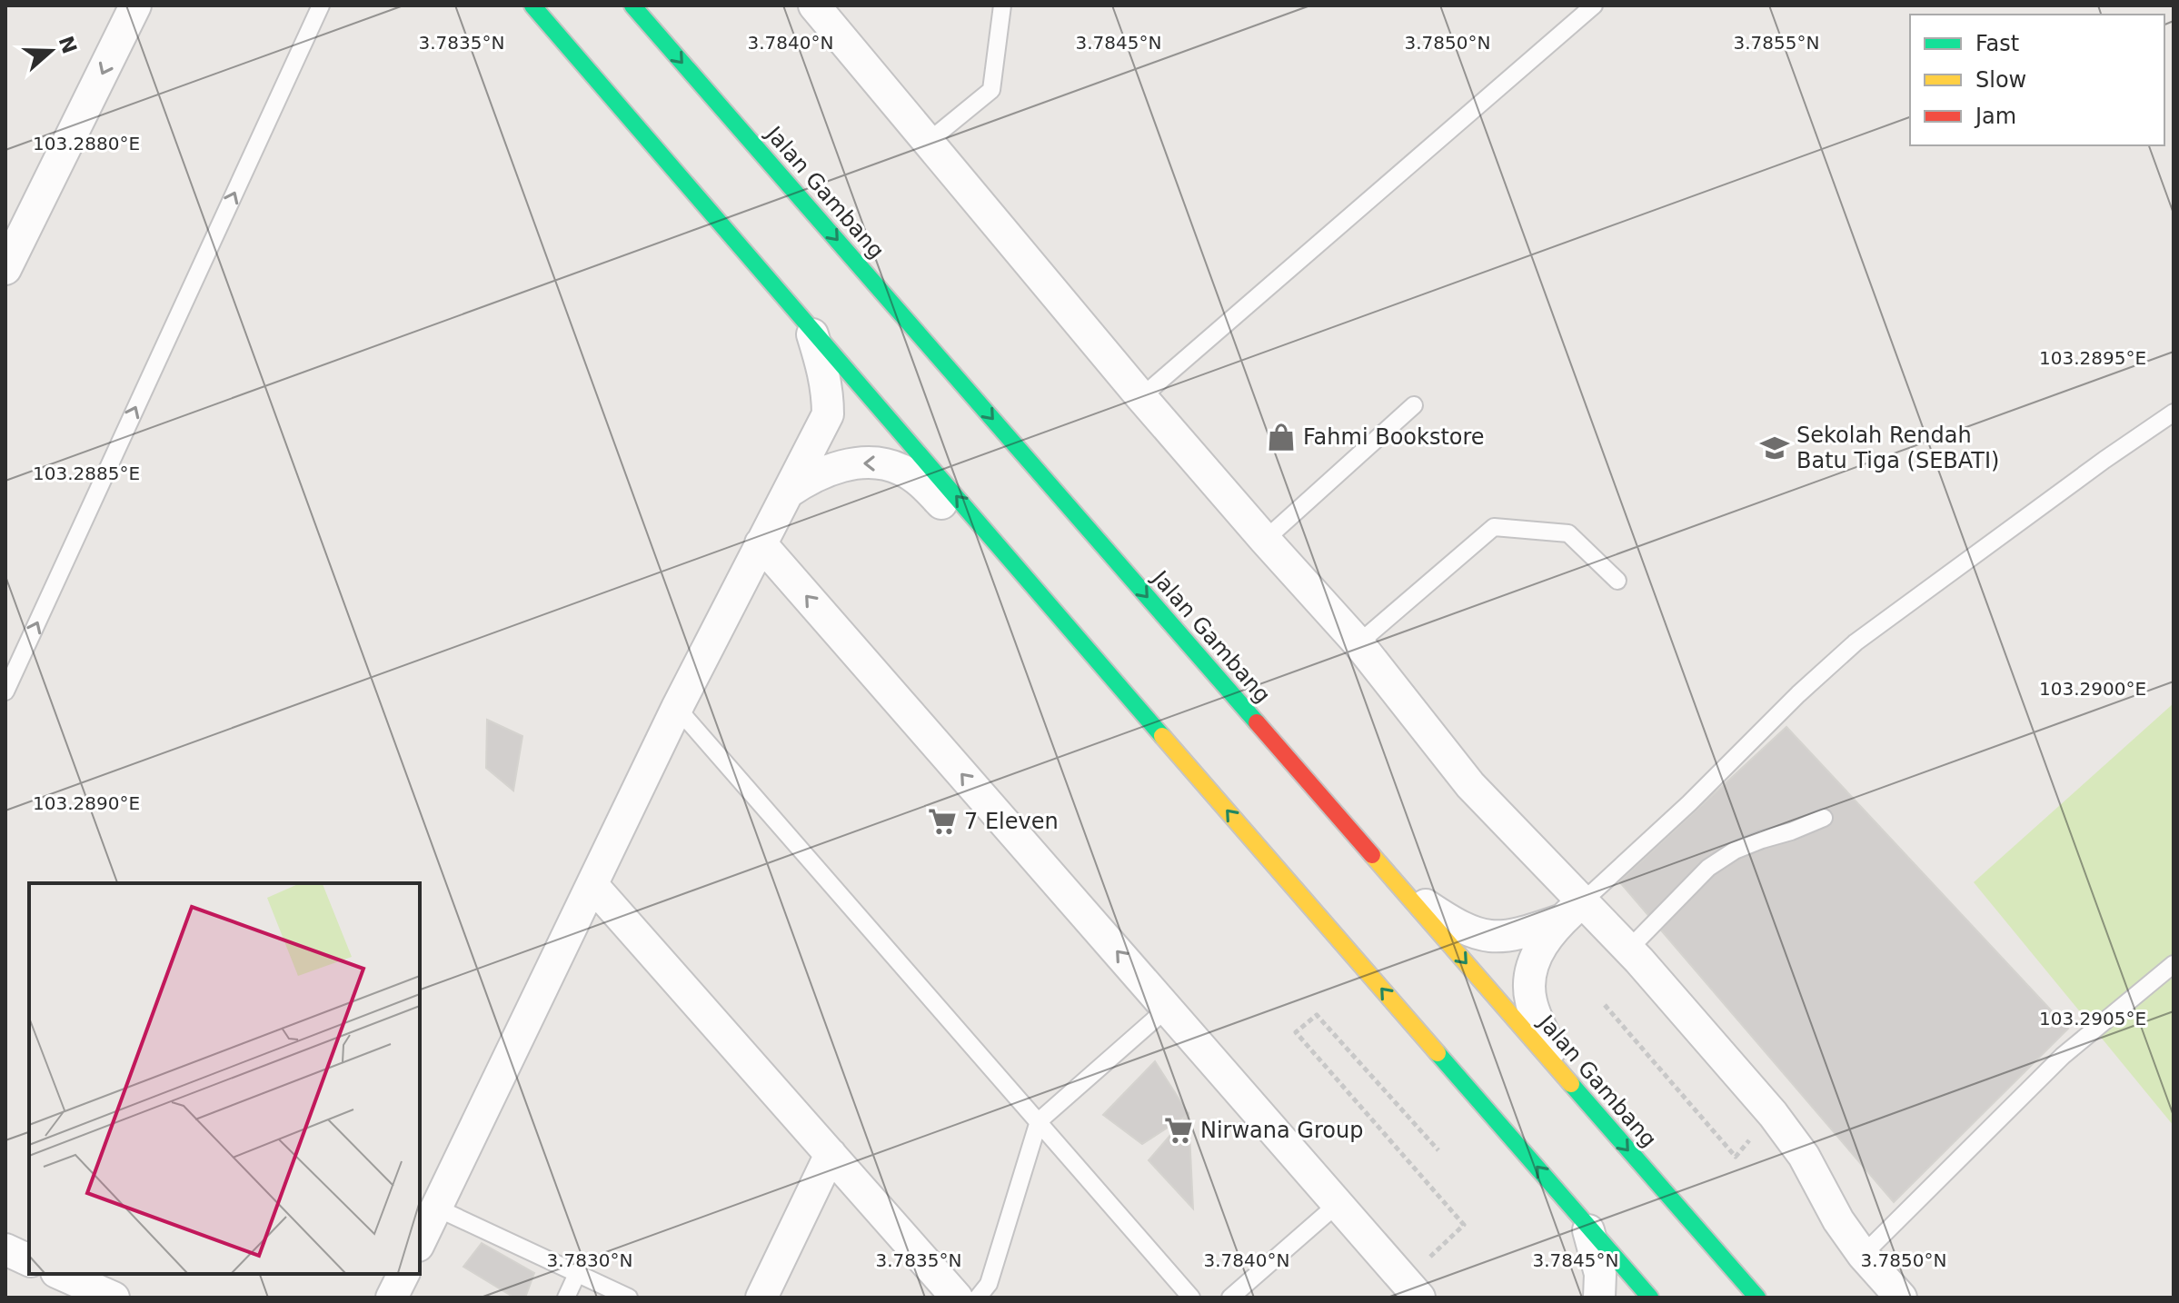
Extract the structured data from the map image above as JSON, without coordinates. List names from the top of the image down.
{
  "streets": {
    "highway": ["Jalan Gambang"]
  },
  "places": {
    "shop": ["Fahmi Bookstore"],
    "school or university": ["Sekolah Rendah Batu Tiga (SEBATI)"],
    "supermarket": ["7 Eleven", "Nirwana Group"]
  },
  "legend": ["Fast", "Slow", "Jam"],
  "north": "right",
  "coordinates": [
    "3.7835°N",
    "3.7840°N",
    "3.7845°N",
    "3.7850°N",
    "3.7855°N",
    "103.2880°E",
    "103.2895°E",
    "103.2885°E",
    "103.2900°E",
    "103.2890°E",
    "103.2905°E",
    "3.7830°N"
  ]
}
